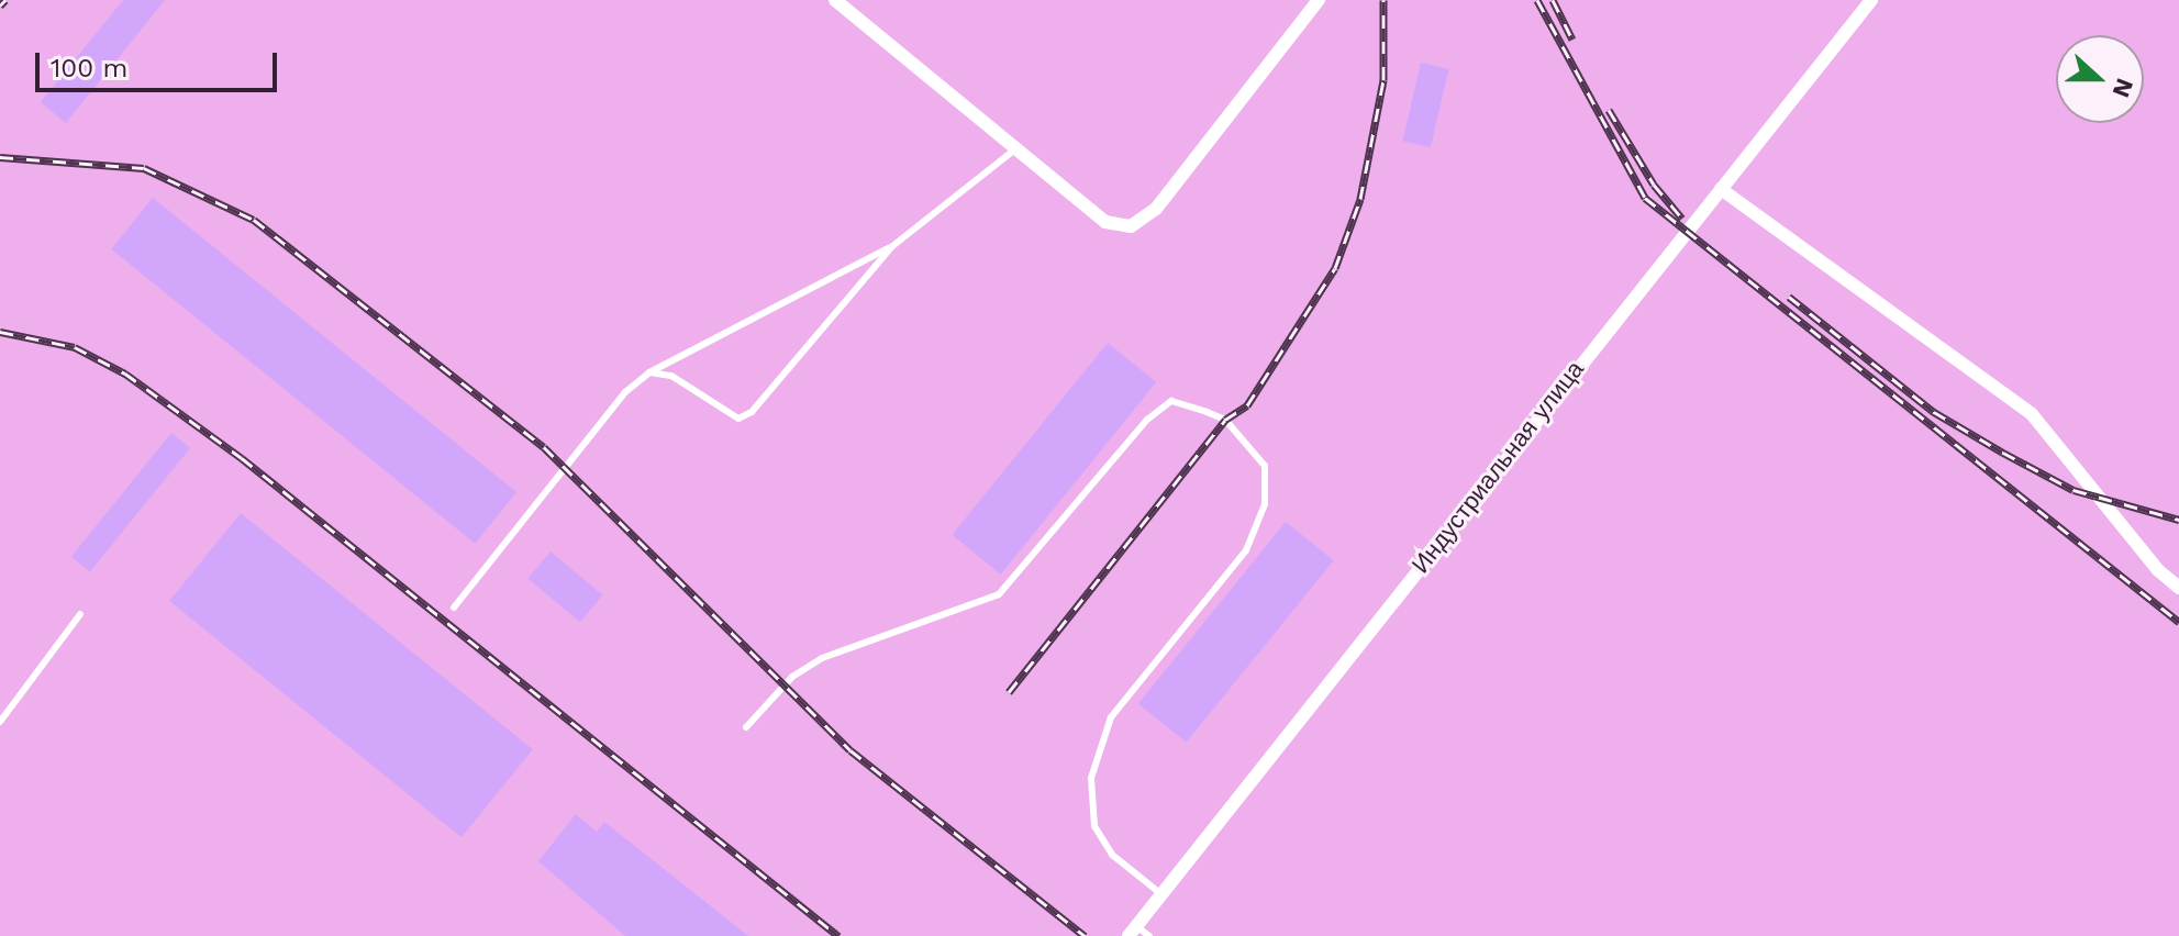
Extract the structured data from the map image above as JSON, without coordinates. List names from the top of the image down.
{
  "streets": {
    "street": ["Индустриальная улица"]
  },
  "scale_bar": "100 m",
  "north": "right"
}
